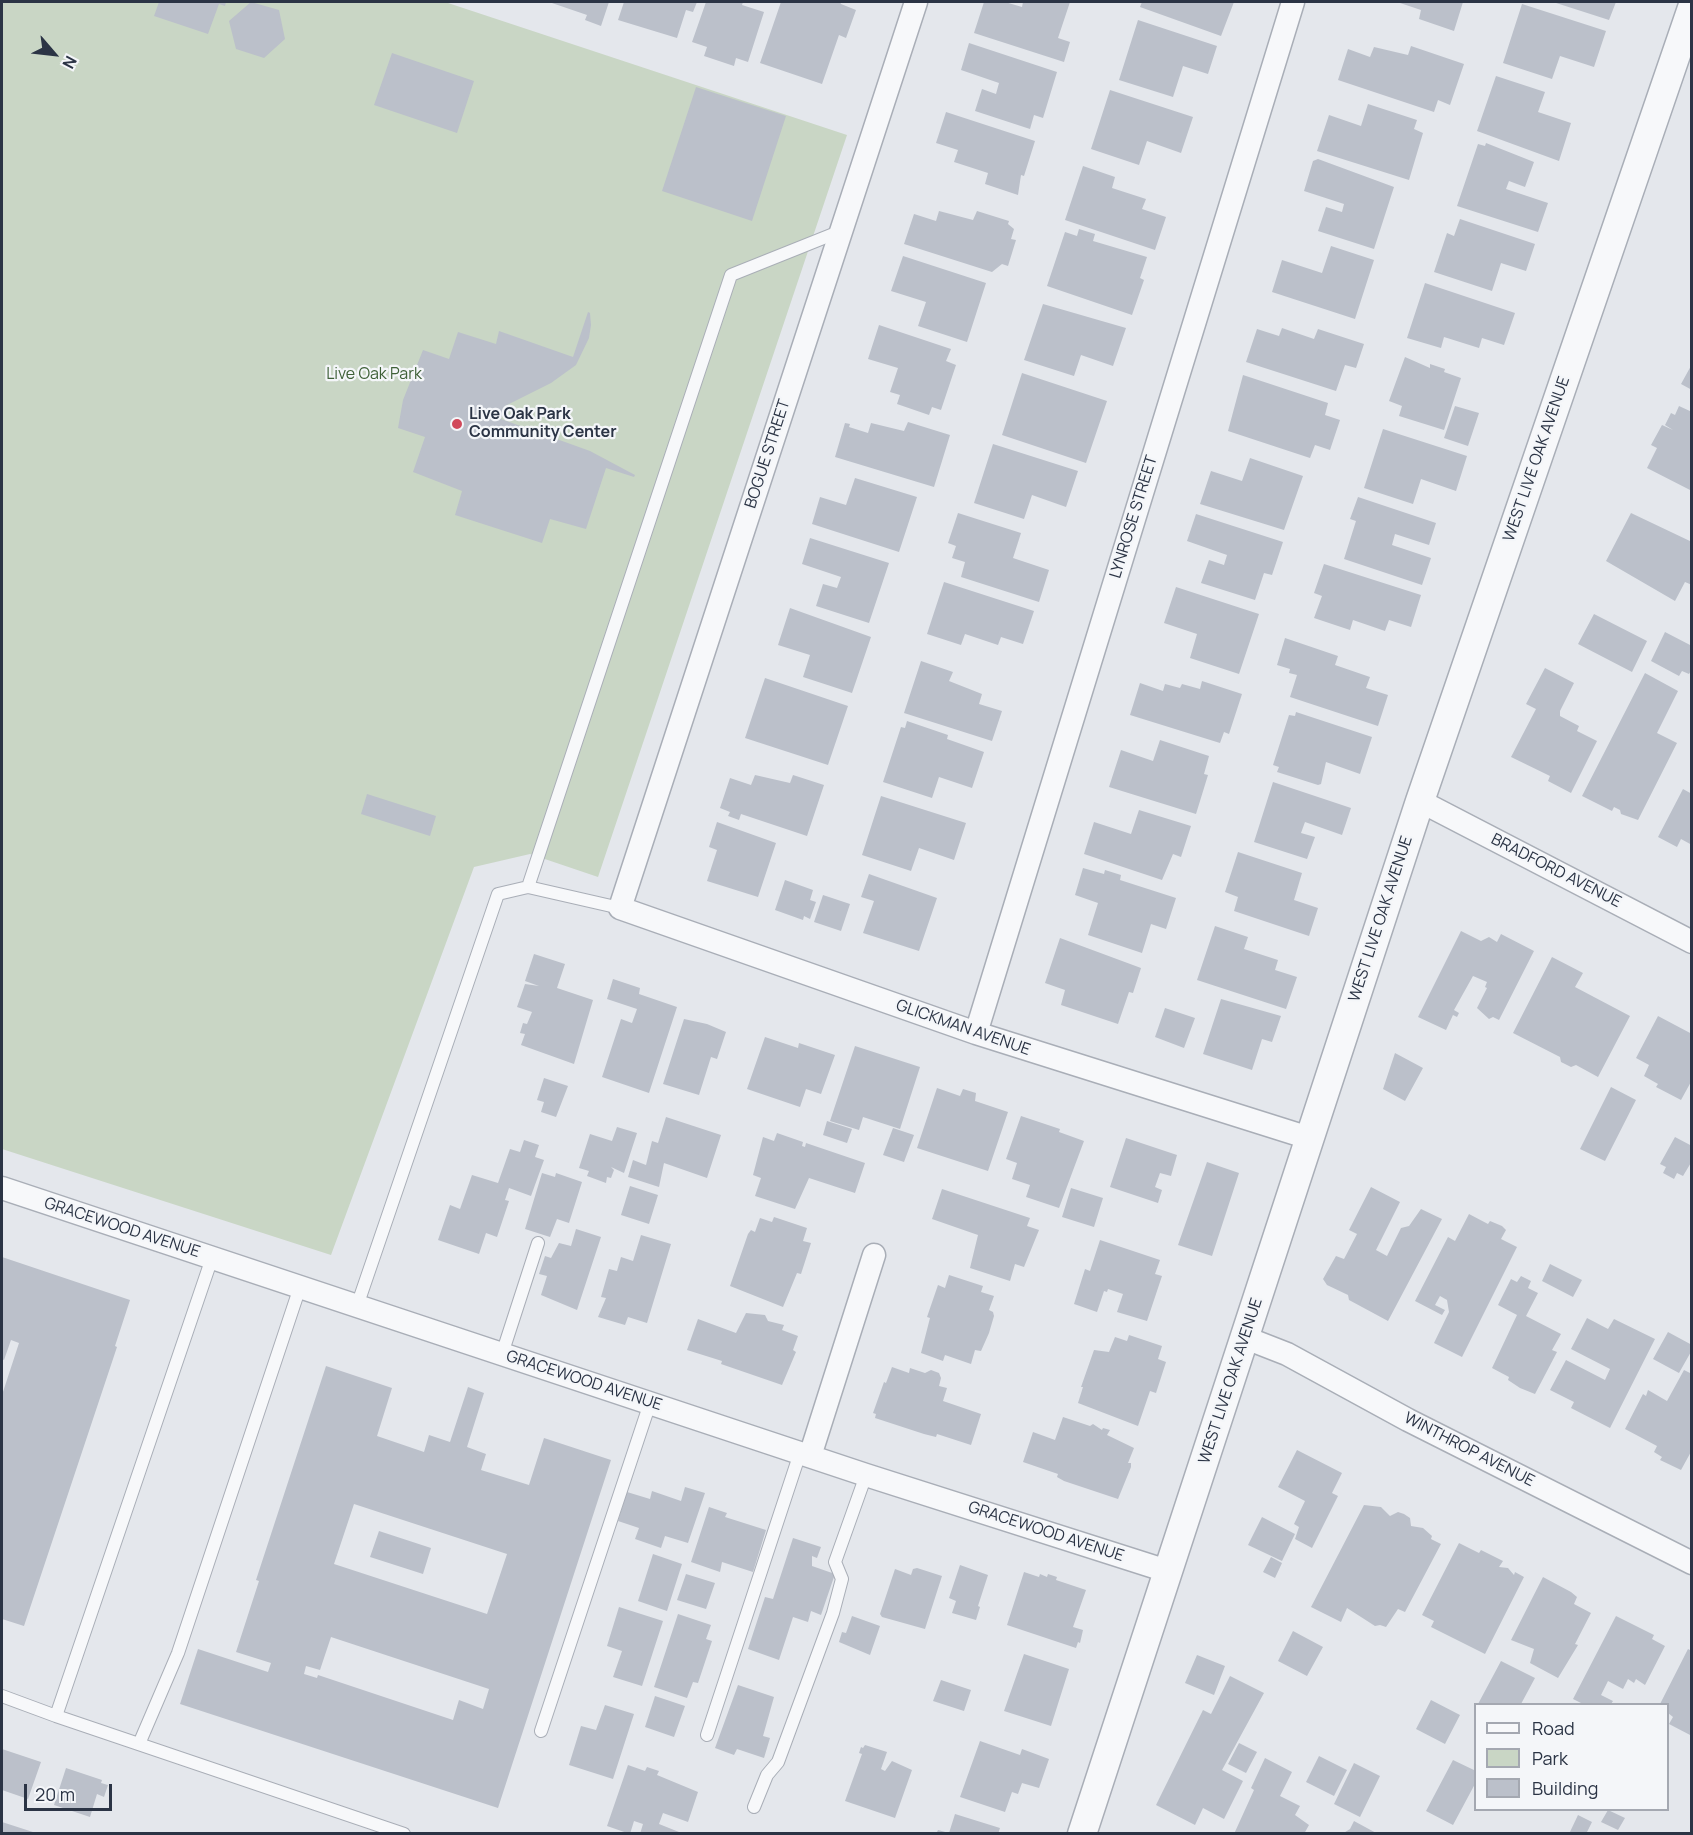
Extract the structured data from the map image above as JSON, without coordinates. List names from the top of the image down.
{
  "streets": {
    "street": [
      "BOGUE STREET",
      "WEST LIVE OAK AVENUE",
      "LYNROSE STREET",
      "BRADFORD AVENUE",
      "GLICKMAN AVENUE",
      "GRACEWOOD AVENUE",
      "WINTHROP AVENUE"
    ]
  },
  "crossings": [
    ["BOGUE STREET", "GLICKMAN AVENUE"],
    ["WEST LIVE OAK AVENUE", "BRADFORD AVENUE"],
    ["WEST LIVE OAK AVENUE", "GLICKMAN AVENUE"],
    ["WEST LIVE OAK AVENUE", "GRACEWOOD AVENUE"],
    ["WEST LIVE OAK AVENUE", "WINTHROP AVENUE"],
    ["LYNROSE STREET", "GLICKMAN AVENUE"]
  ],
  "parks": ["Live Oak Park"],
  "places": ["Live Oak Park Community Center"],
  "legend": ["Road", "Park", "Building"],
  "scale_bar": "20 m",
  "north": "bottom right"
}
